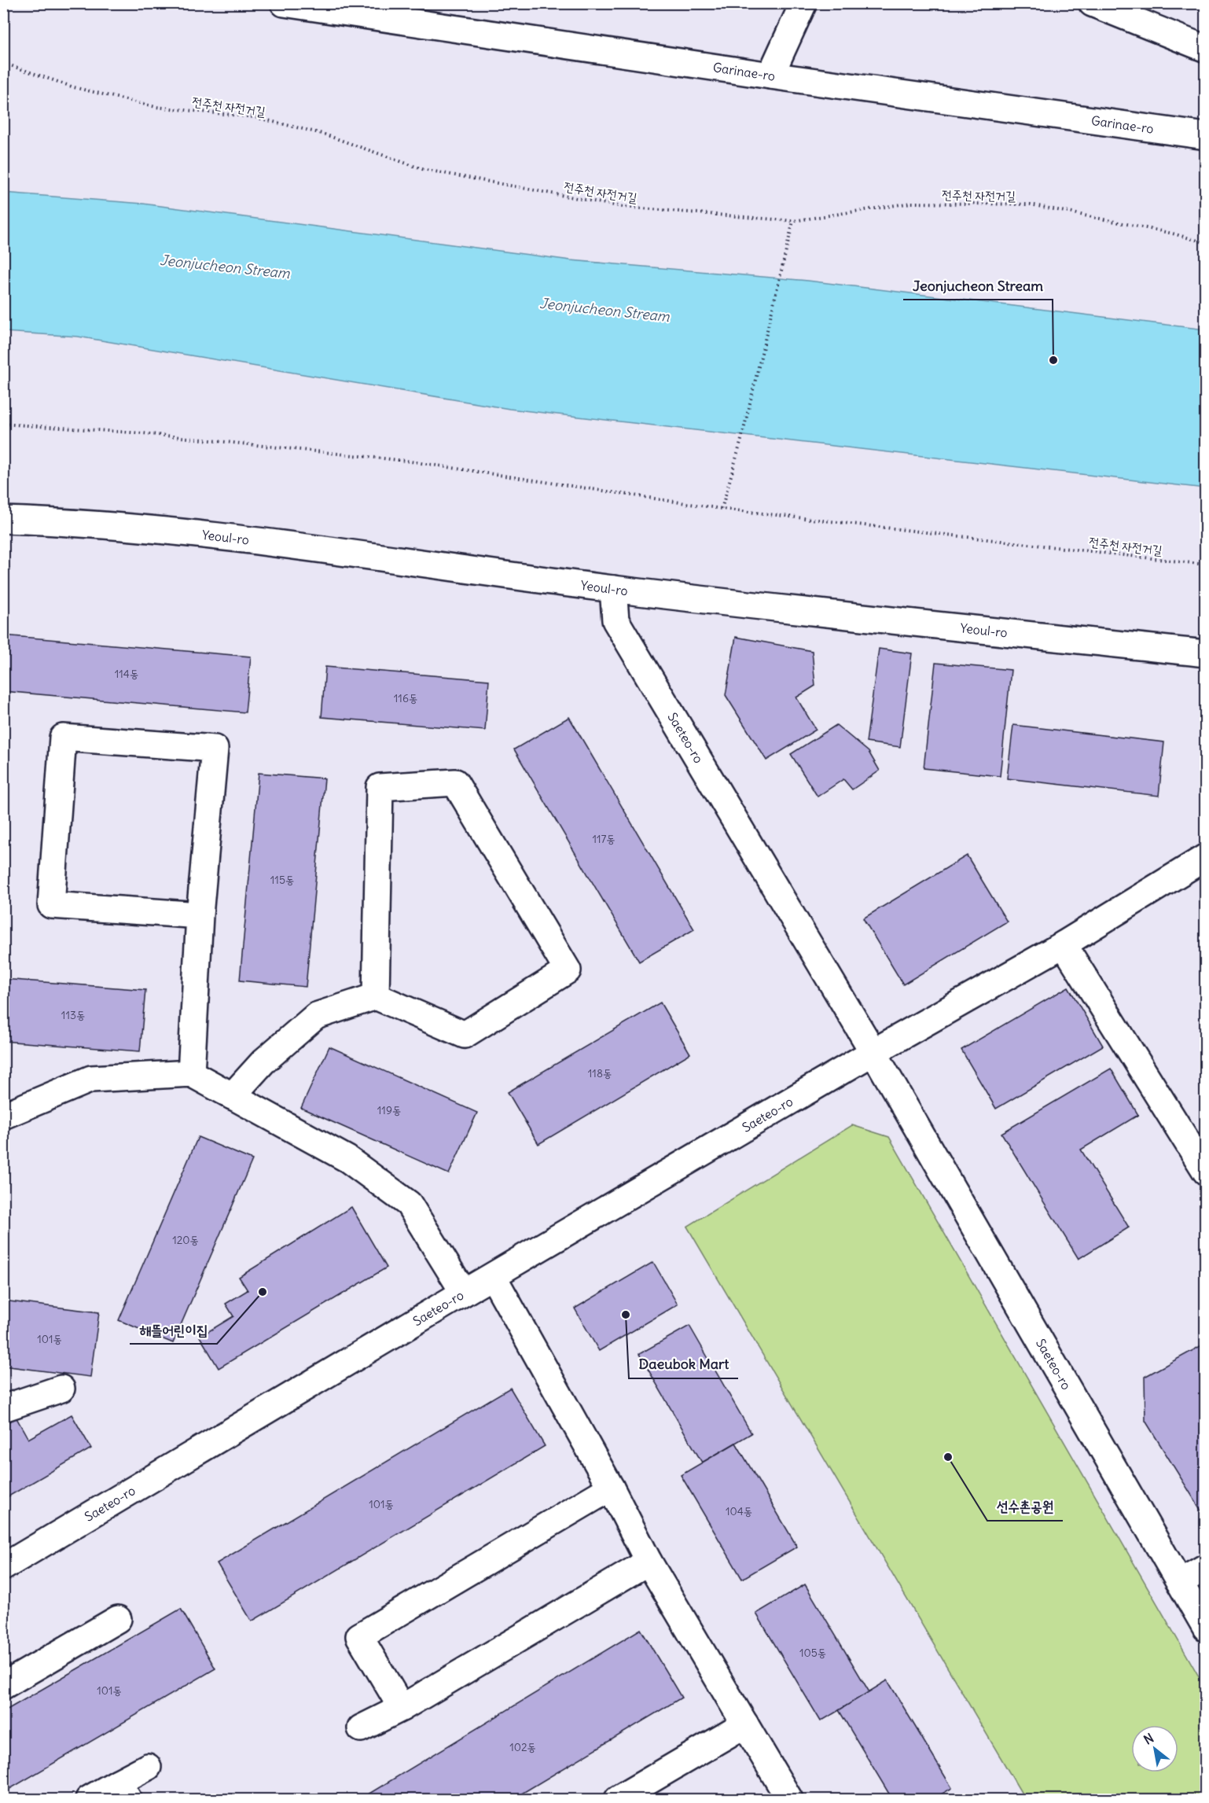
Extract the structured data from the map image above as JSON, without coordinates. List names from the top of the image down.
{
  "streets": {
    "street": ["Garinae-ro", "Yeoul-ro", "Saeteo-ro"],
    "path": ["전주천 자전거길"]
  },
  "crossings": [
    ["Yeoul-ro", "Saeteo-ro"]
  ],
  "water": ["Jeonjucheon Stream"],
  "places": [
    "Jeonjucheon Stream",
    "해뜰어린이집",
    "Daeubok Mart",
    "선수촌공원"
  ],
  "house_numbers": [
    "114동",
    "116동",
    "117동",
    "115동",
    "113동",
    "118동",
    "119동",
    "120동",
    "101동",
    "101동",
    "104동",
    "105동",
    "101동",
    "102동"
  ],
  "north": "top left"
}
